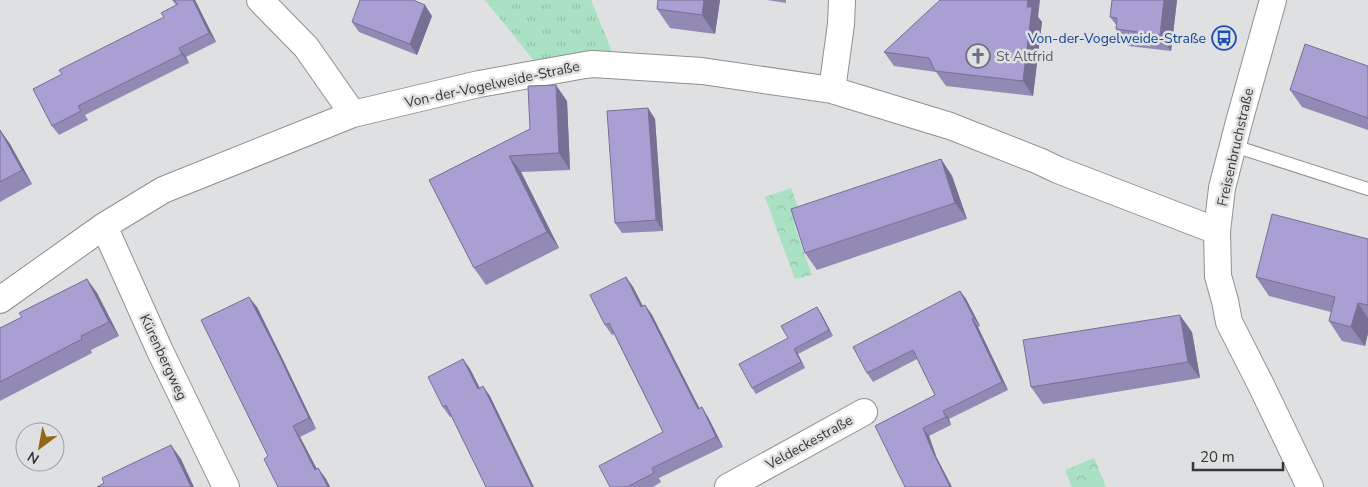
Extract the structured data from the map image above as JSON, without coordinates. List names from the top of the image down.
{
  "streets": {
    "street": [
      "Von-der-Vogelweide-Straße",
      "Freisenbruchstraße",
      "Kürenbergweg",
      "Veldeckestraße"
    ]
  },
  "crossings": [
    ["Von-der-Vogelweide-Straße", "Freisenbruchstraße"],
    ["Von-der-Vogelweide-Straße", "Kürenbergweg"]
  ],
  "places": {
    "bus stop": ["Von-der-Vogelweide-Straße"],
    "church": ["St Altfrid"]
  },
  "scale_bar": "20 m",
  "north": "bottom left"
}
